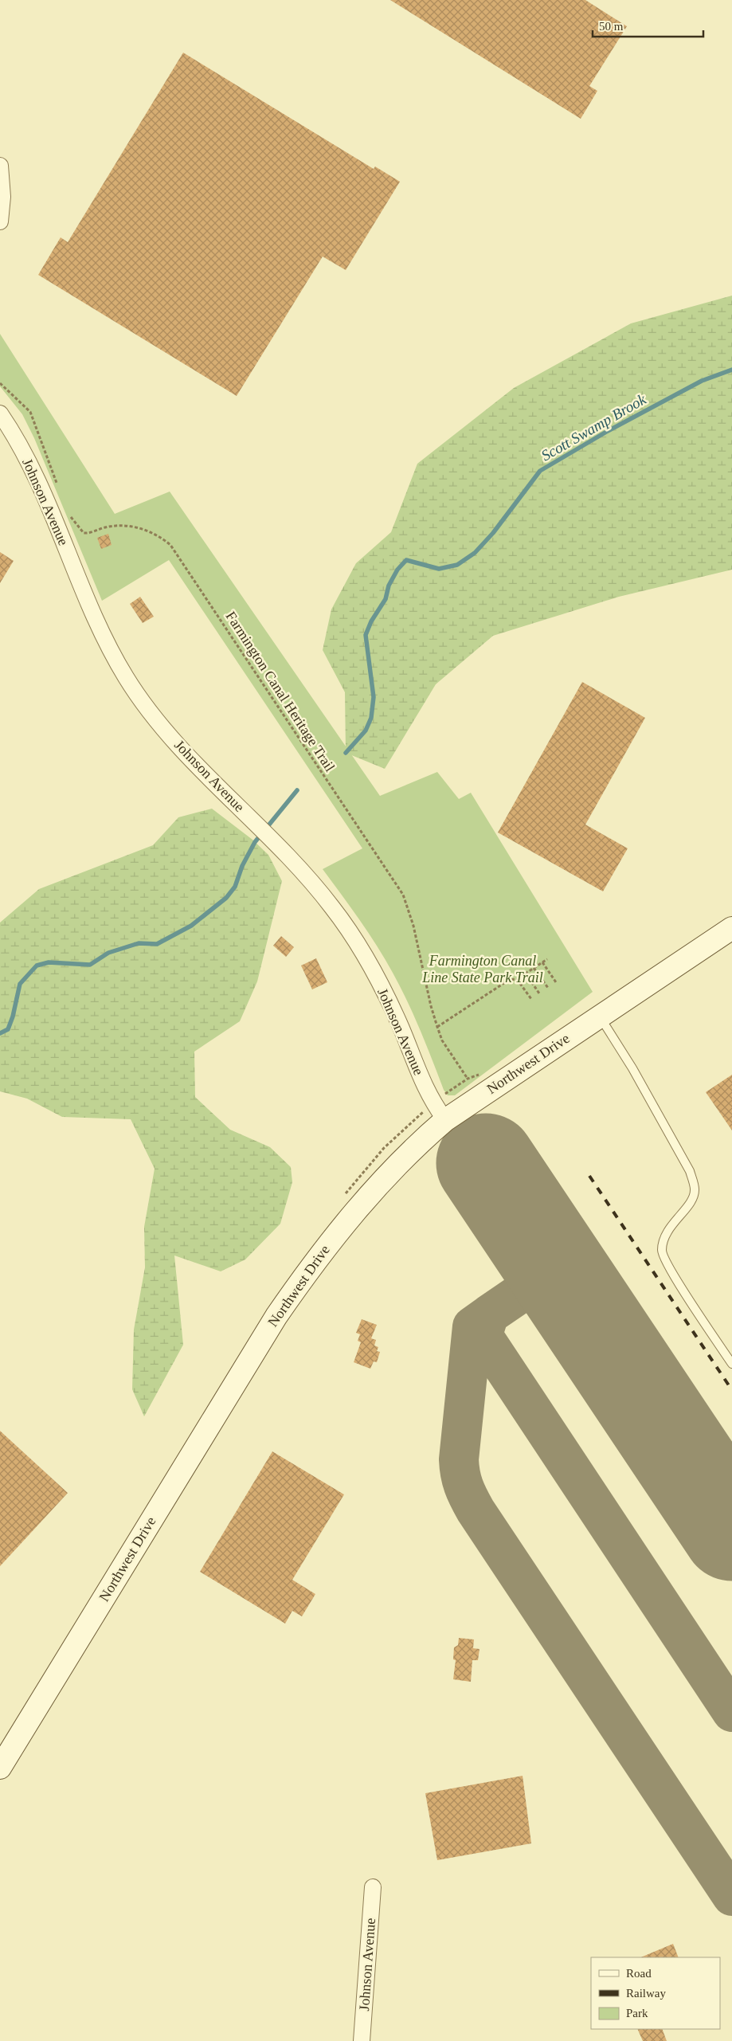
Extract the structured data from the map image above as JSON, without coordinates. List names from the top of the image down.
{
  "streets": {
    "main road": ["Northwest Drive"],
    "street": ["Johnson Avenue"],
    "path": ["Farmington Canal Heritage Trail"]
  },
  "crossings": [
    ["Johnson Avenue", "Northwest Drive"]
  ],
  "water": ["Scott Swamp Brook"],
  "parks": ["Farmington Canal Line State Park Trail"],
  "legend": ["Road", "Railway", "Park"],
  "scale_bar": "50 m"
}
